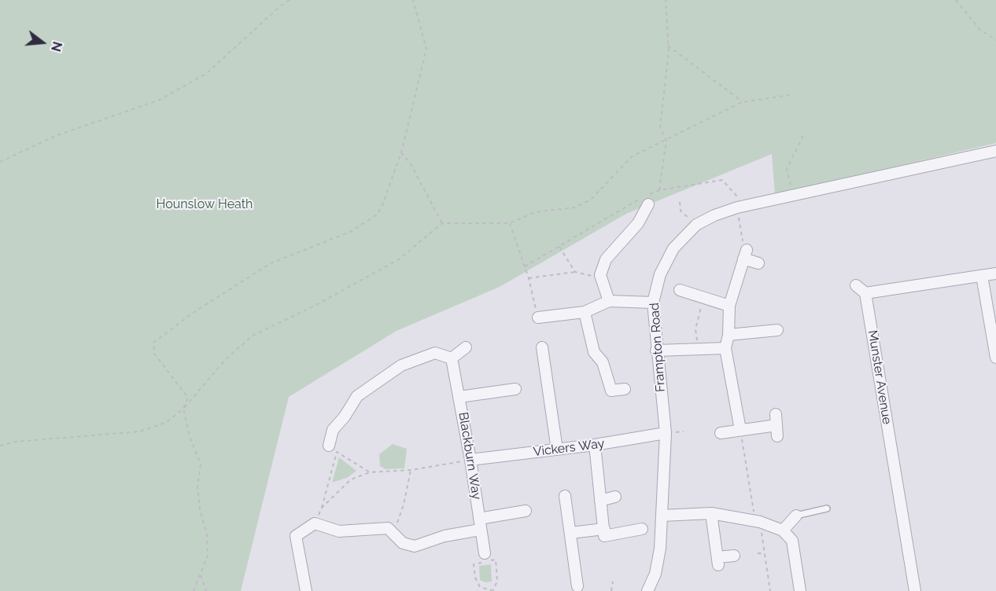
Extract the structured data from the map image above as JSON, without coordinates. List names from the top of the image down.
{
  "streets": {
    "street": [
      "Frampton Road",
      "Munster Avenue",
      "Vickers Way",
      "Blackburn Way"
    ]
  },
  "crossings": [
    ["Frampton Road", "Vickers Way"],
    ["Vickers Way", "Blackburn Way"]
  ],
  "parks": ["Hounslow Heath"],
  "north": "right"
}
